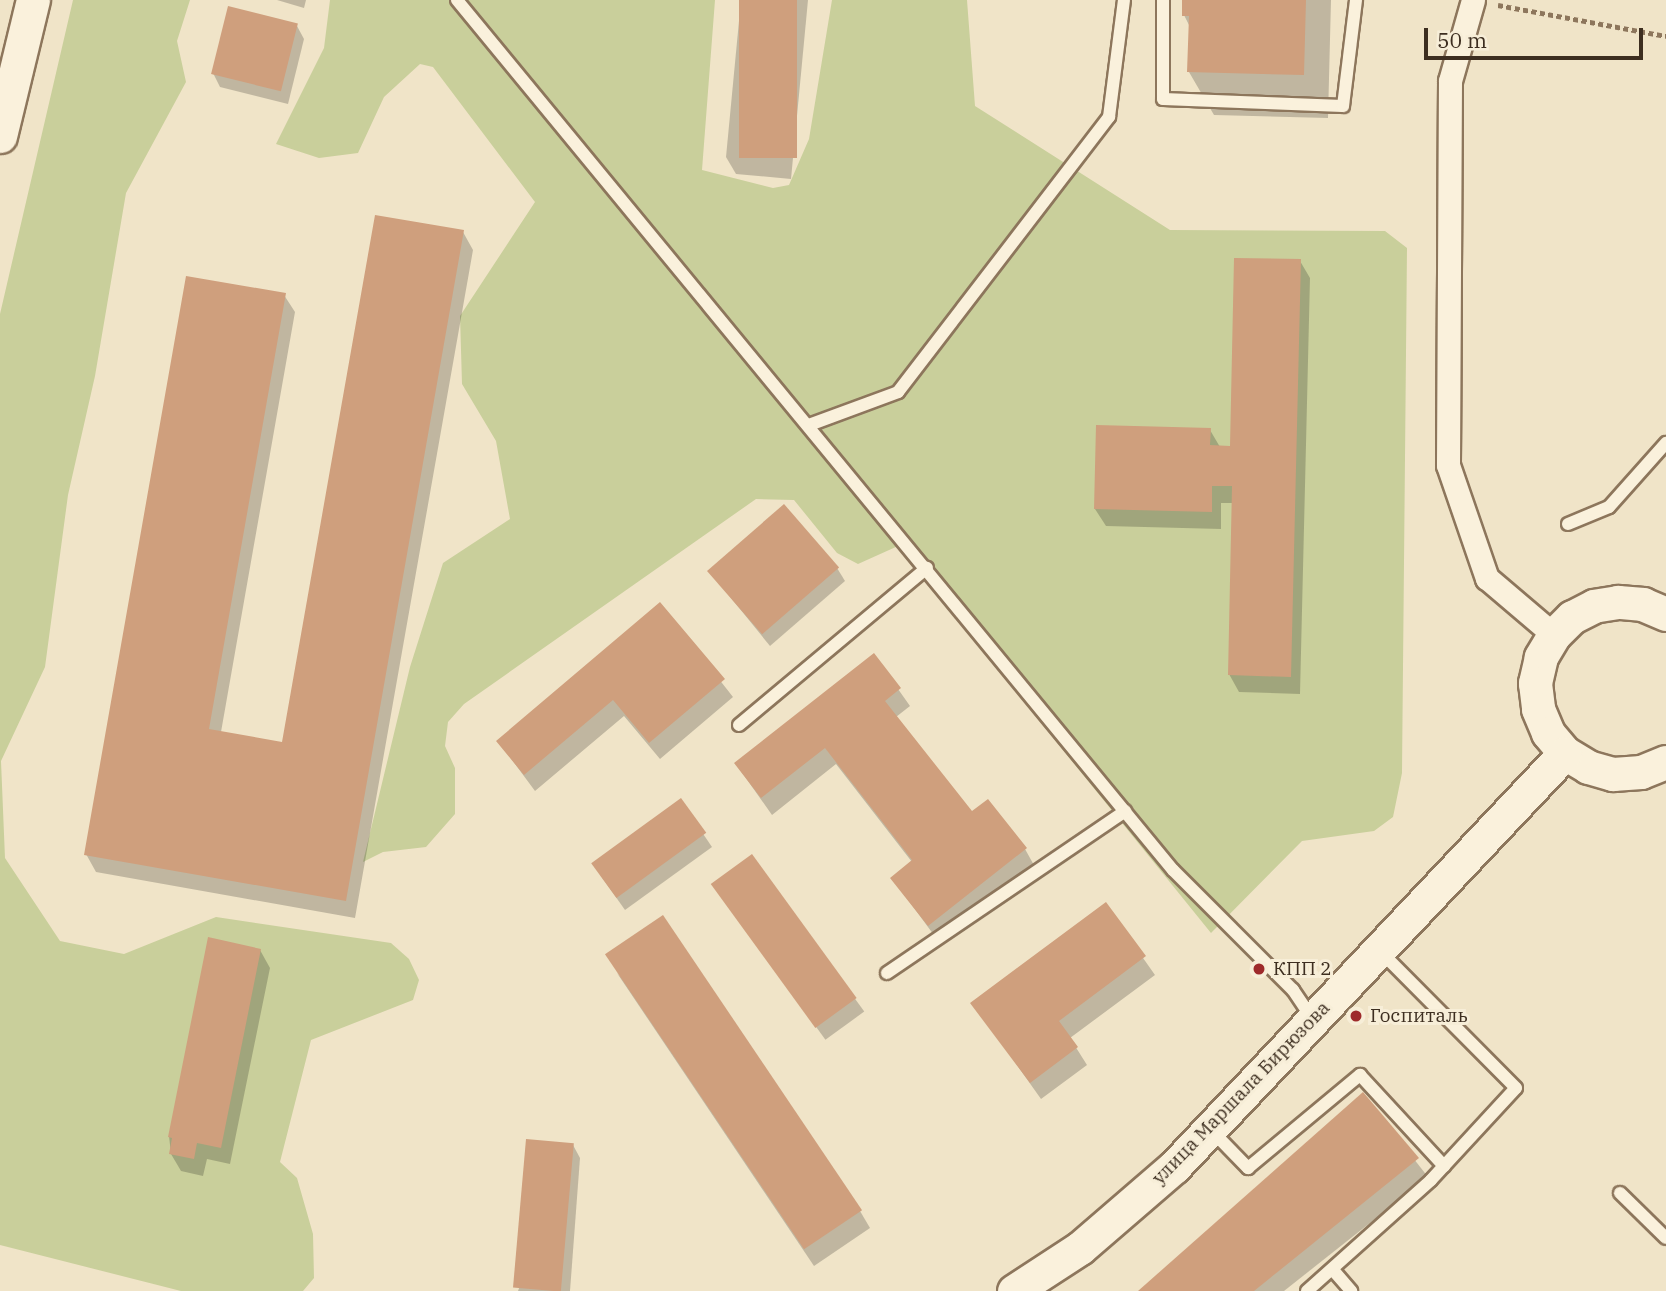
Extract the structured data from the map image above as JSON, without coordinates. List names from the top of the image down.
{
  "streets": {
    "street": ["улица Маршала Бирюзова"]
  },
  "places": ["КПП 2", "Госпиталь"],
  "scale_bar": "50 m"
}
